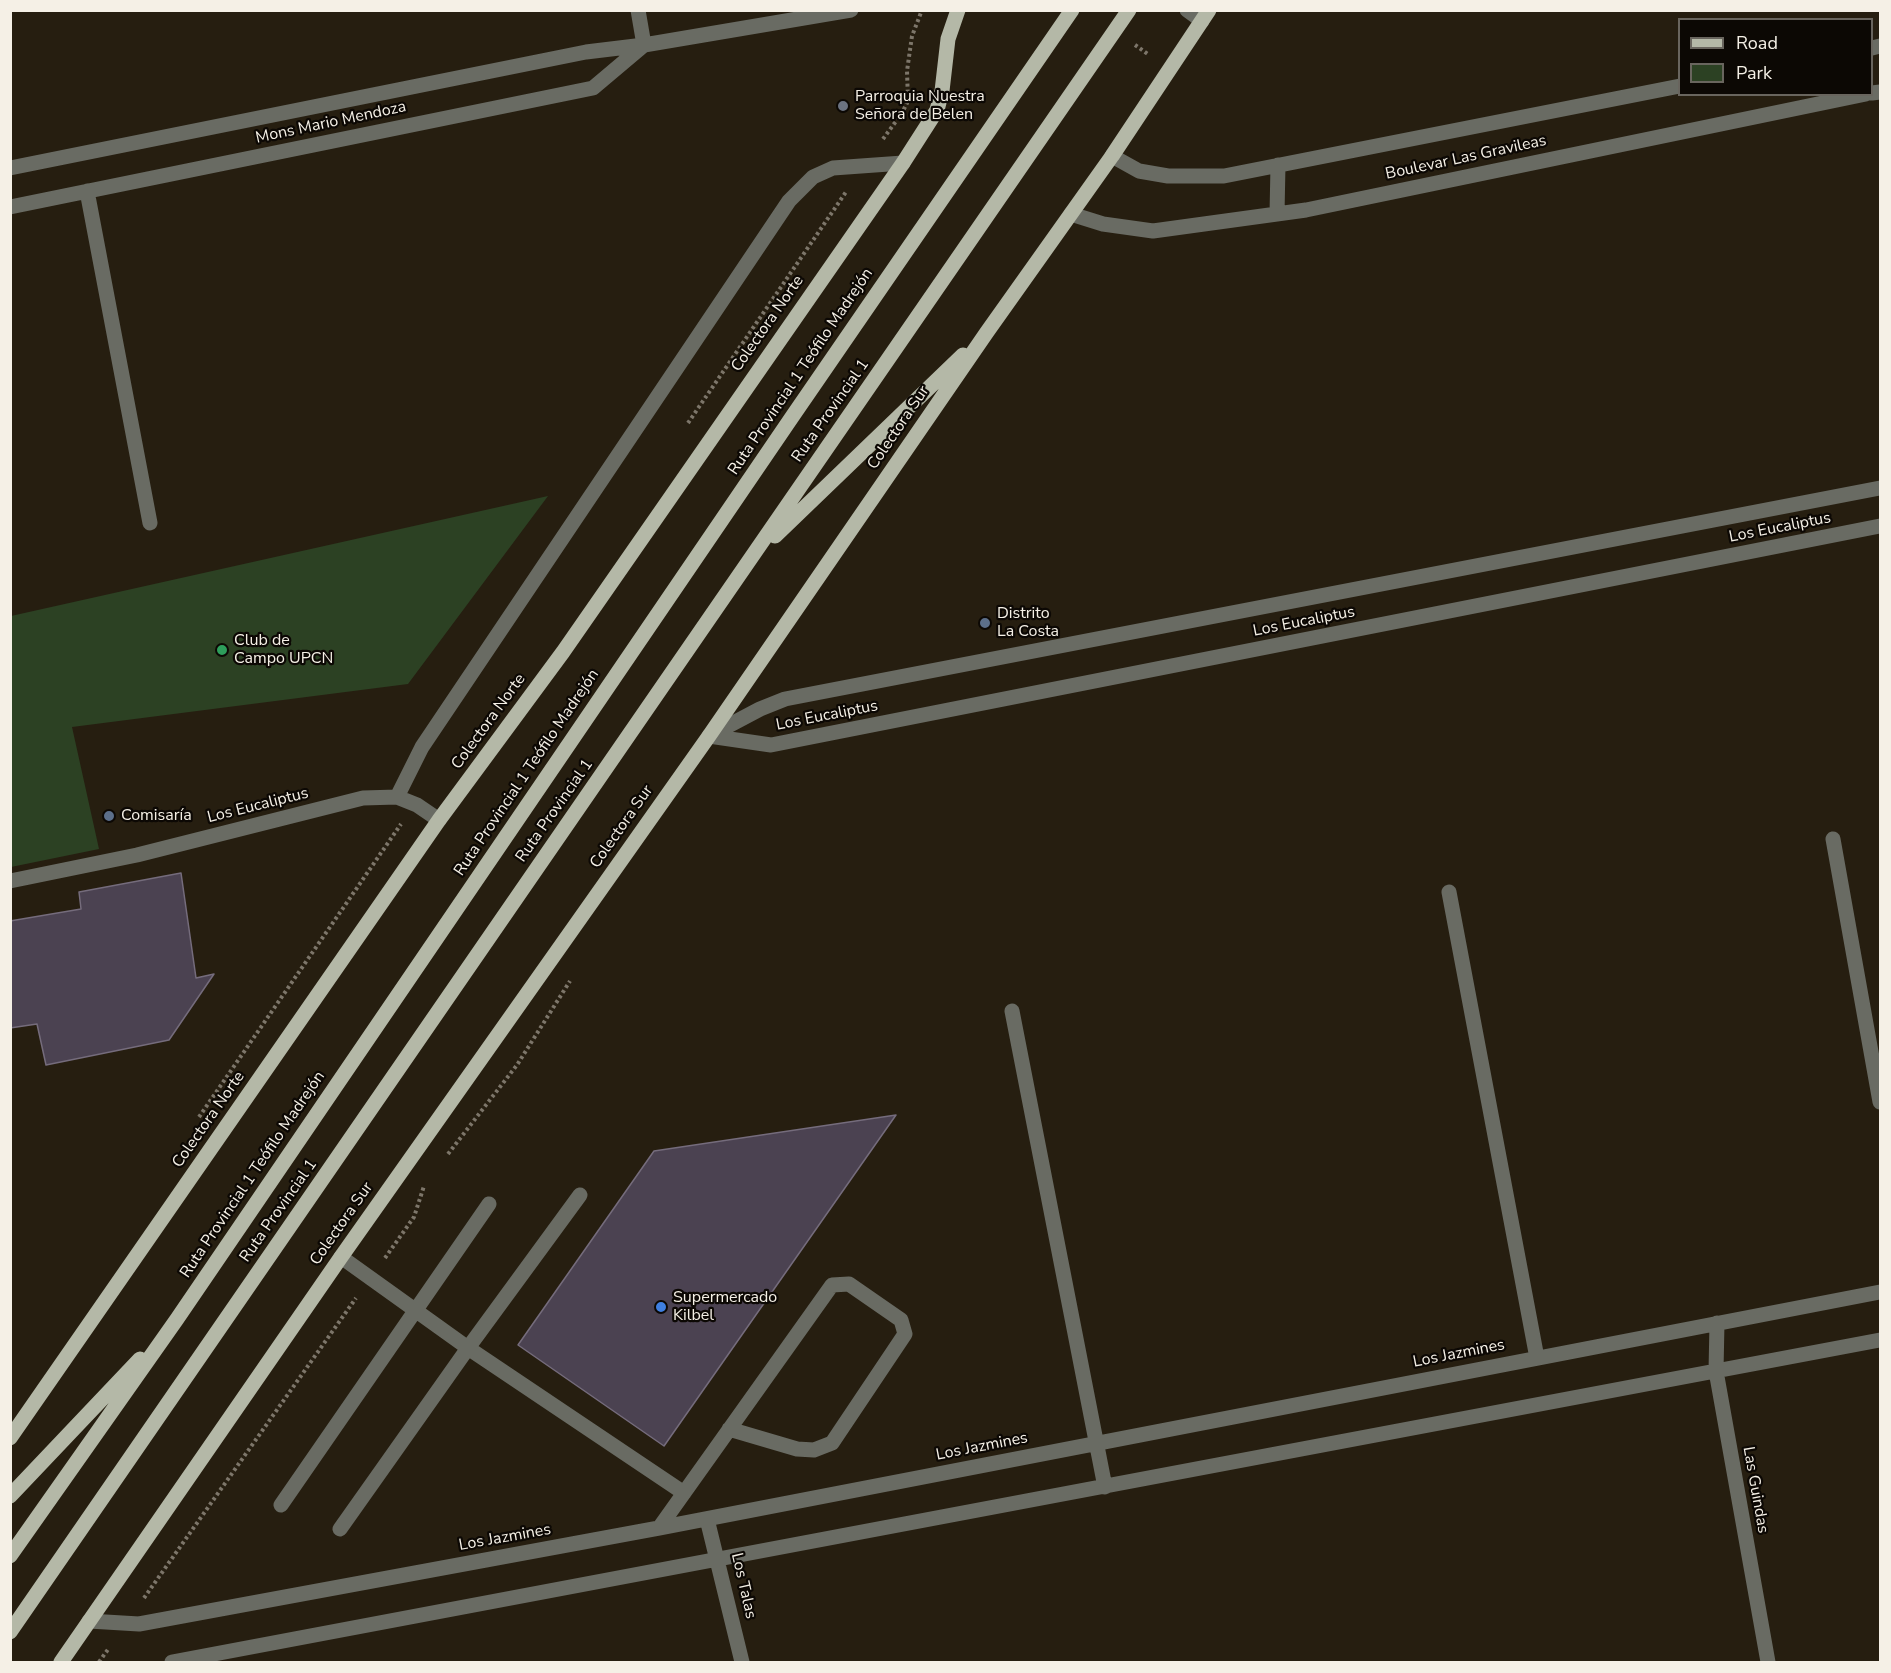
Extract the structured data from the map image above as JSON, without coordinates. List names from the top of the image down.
{
  "streets": {
    "main road": [
      "Colectora Norte",
      "Ruta Provincial 1 Teófilo Madrejón",
      "Ruta Provincial 1",
      "Colectora Sur"
    ],
    "street": [
      "Mons Mario Mendoza",
      "Boulevar Las Gravileas",
      "Los Eucaliptus",
      "Los Jazmines",
      "Las Guindas",
      "Los Talas"
    ]
  },
  "crossings": [
    ["Boulevar Las Gravileas", "Colectora Sur"],
    ["Colectora Norte", "Los Eucaliptus"],
    ["Colectora Sur", "Los Eucaliptus"],
    ["Colectora Sur", "Los Jazmines"],
    ["Los Jazmines", "Las Guindas"],
    ["Los Jazmines", "Los Talas"]
  ],
  "places": [
    "Parroquia Nuestra Señora de Belen",
    "Distrito La Costa",
    "Club de Campo UPCN",
    "Comisaría",
    "Supermercado Kilbel"
  ],
  "legend": ["Road", "Park"]
}
